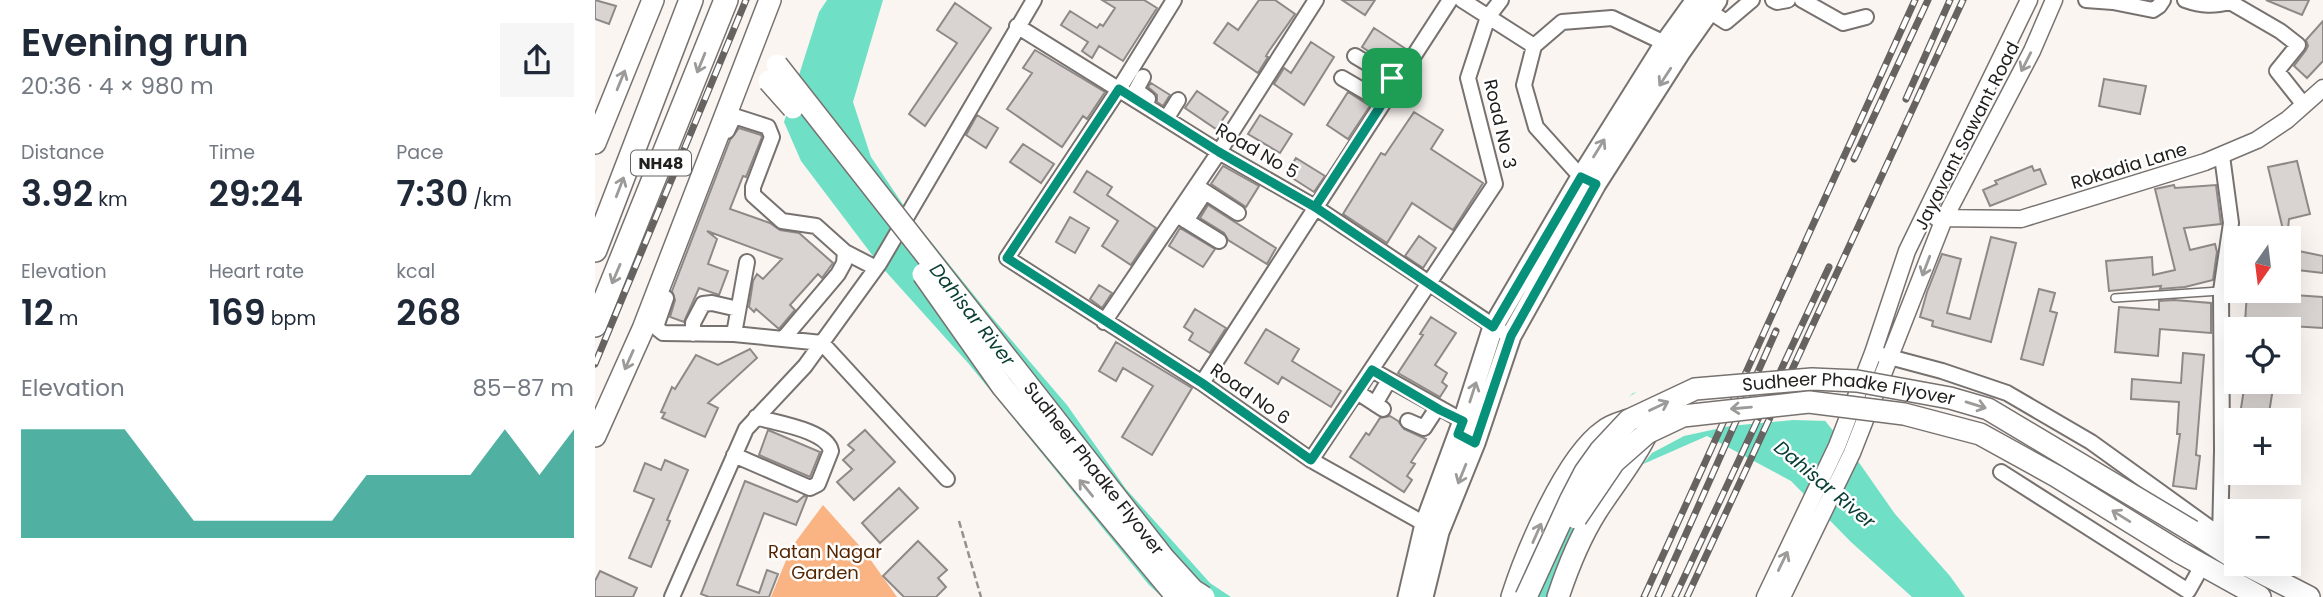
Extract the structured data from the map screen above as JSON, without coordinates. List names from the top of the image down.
{
  "streets": {
    "highway": ["NH48"],
    "main road": ["Sudheer Phadke Flyover"],
    "street": [
      "Road No 3",
      "Jayavant Sawant Road",
      "Road No 5",
      "Rokadia Lane",
      "Road No 6"
    ]
  },
  "crossings": [
    ["Road No 3", "Road No 5"],
    ["Road No 3", "Road No 6"],
    ["Jayavant Sawant Road", "Rokadia Lane"],
    ["Jayavant Sawant Road", "Sudheer Phadke Flyover"],
    ["Road No 5", "Road No 6"]
  ],
  "water": ["Dahisar River"],
  "parks": ["Ratan Nagar Garden"],
  "north": "bottom",
  "page": {
    "heading": ["Evening run", "20:36 · 4 × 980 m"],
    "stats": [
      ["Distance", "3.92 km"],
      ["Time", "29:24"],
      ["Pace", "7:30 /km"],
      ["Elevation", "12 m"],
      ["Heart rate", "169 bpm"],
      ["kcal", "268"]
    ],
    "map_buttons": ["+", "−"],
    "chart": ["Elevation", "85–87 m"]
  }
}
